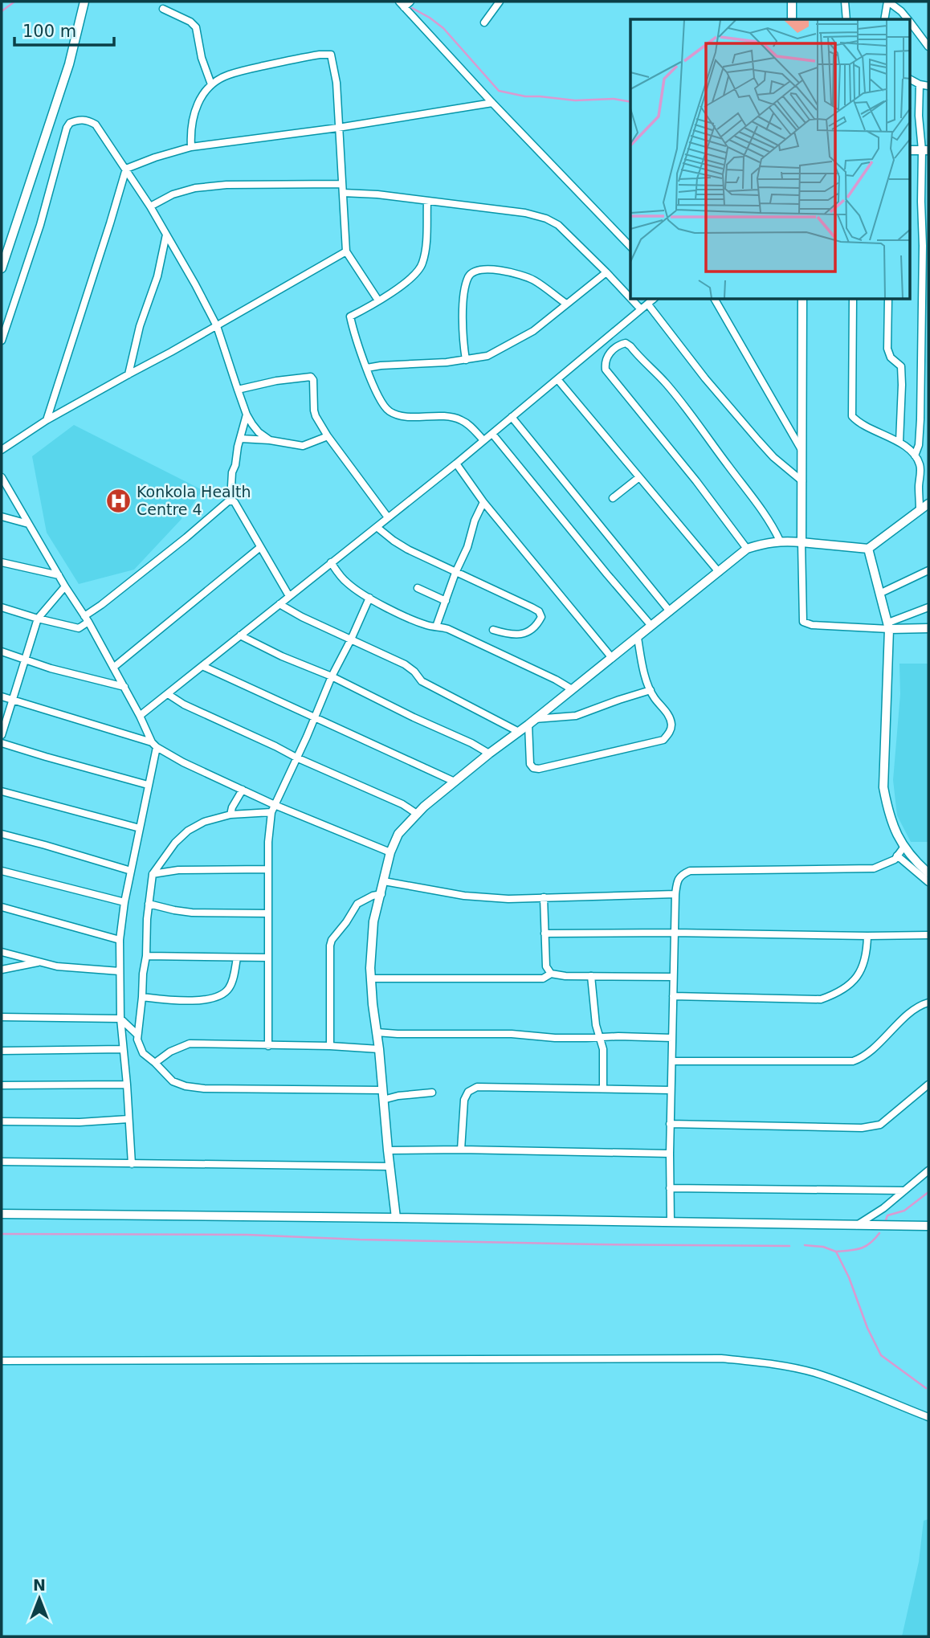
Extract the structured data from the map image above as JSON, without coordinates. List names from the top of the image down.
{
  "places": {
    "hospital": ["Konkola Health Centre 4"]
  },
  "scale_bar": "100 m",
  "north": "top"
}
